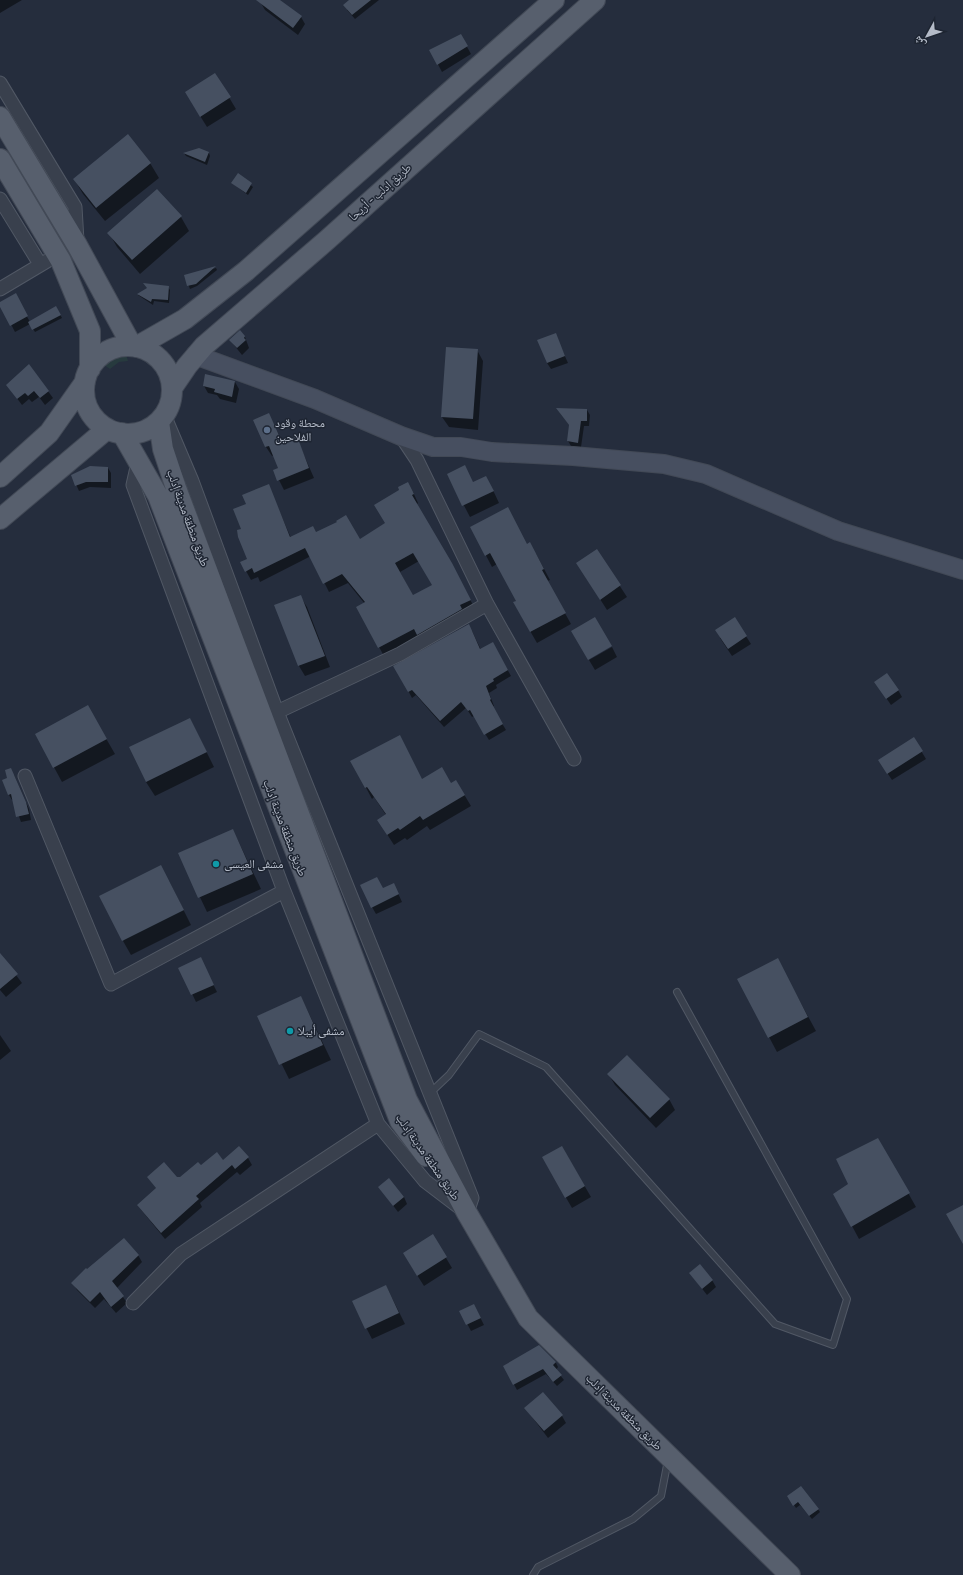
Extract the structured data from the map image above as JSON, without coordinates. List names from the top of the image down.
{
  "streets": {
    "main road": ["طريق إدلب - أريحا", "طريق منطقة مدينة إدلب"]
  },
  "crossings": [
    ["طريق إدلب - أريحا", "طريق منطقة مدينة إدلب"]
  ],
  "places": ["محطة وقود الفلاحين", "مشفى العيسى", "مشفى أيبلا"],
  "north": "bottom left"
}
